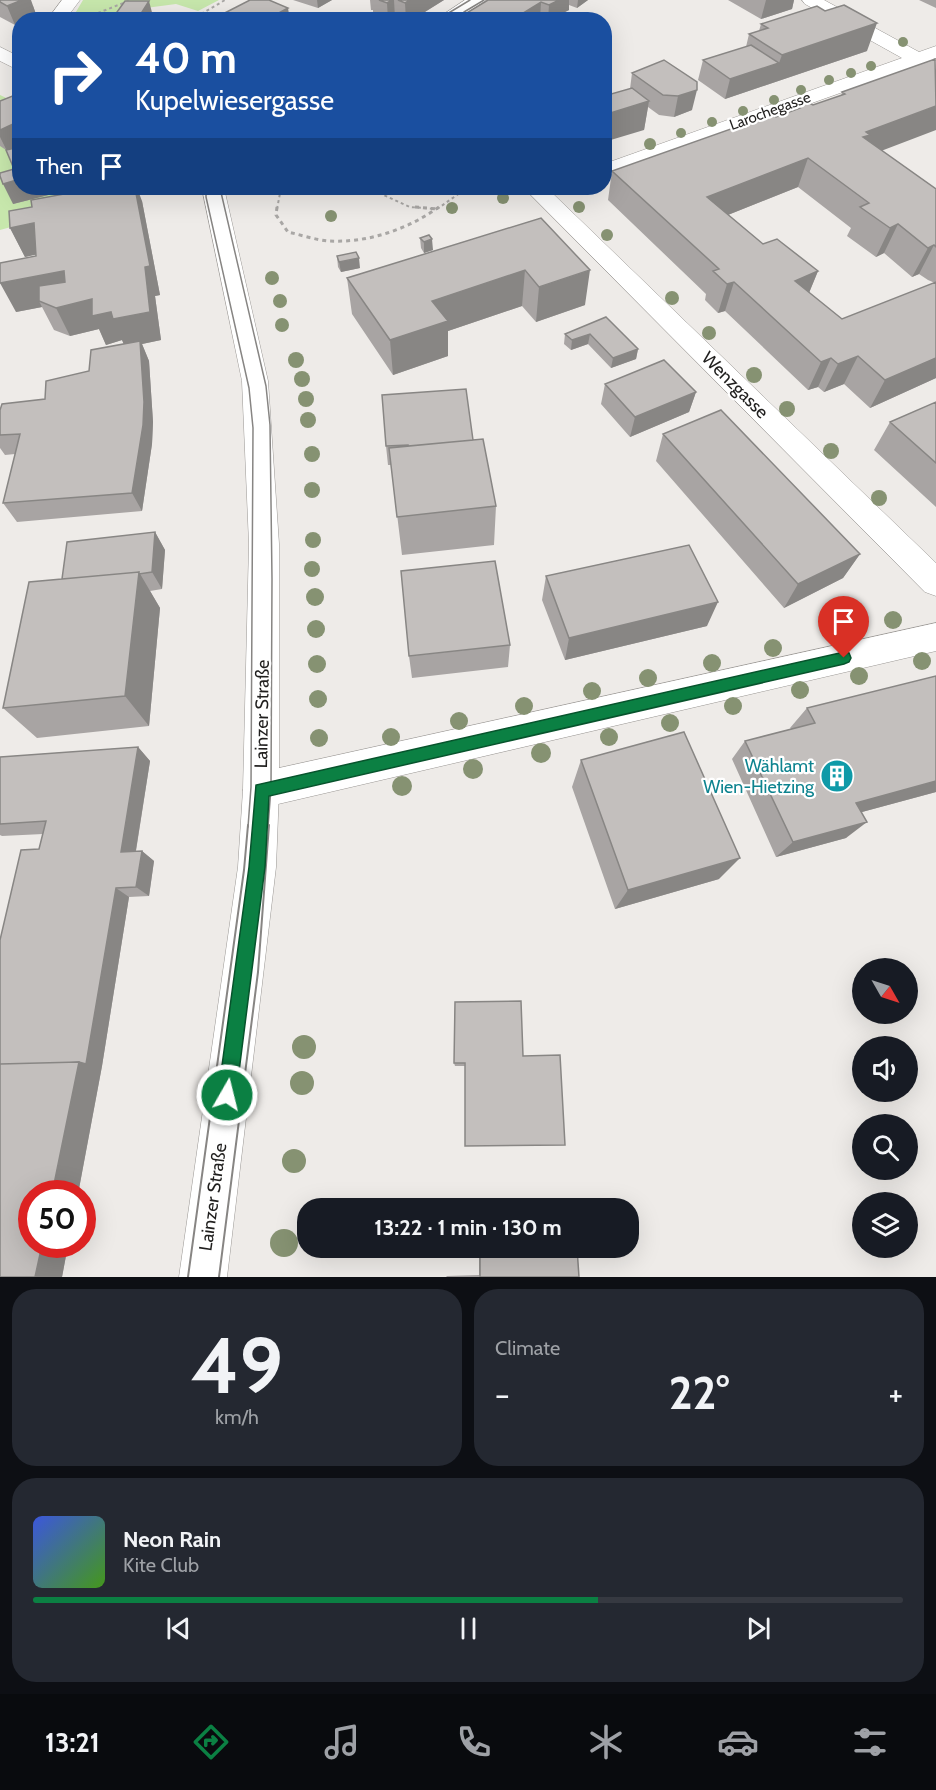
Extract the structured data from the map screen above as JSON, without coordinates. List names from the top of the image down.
{
  "streets": {
    "street": ["Larochegasse", "Wenzgasse", "Lainzer Straße"]
  },
  "places": {
    "building": ["Wählamt Wien-Hietzing"]
  },
  "north": "bottom right",
  "page": {
    "turn": ["40 m", "Kupelwiesergasse"],
    "then": "Then",
    "limit": "50",
    "trip": "13:22 · 1 min · 130 m",
    "tile": [
      ["49", "km/h"],
      "Climate"
    ],
    "heat": ["−", "22°", "+"],
    "song": ["Neon Rain", "Kite Club"],
    "tabs": "13:21"
  }
}
